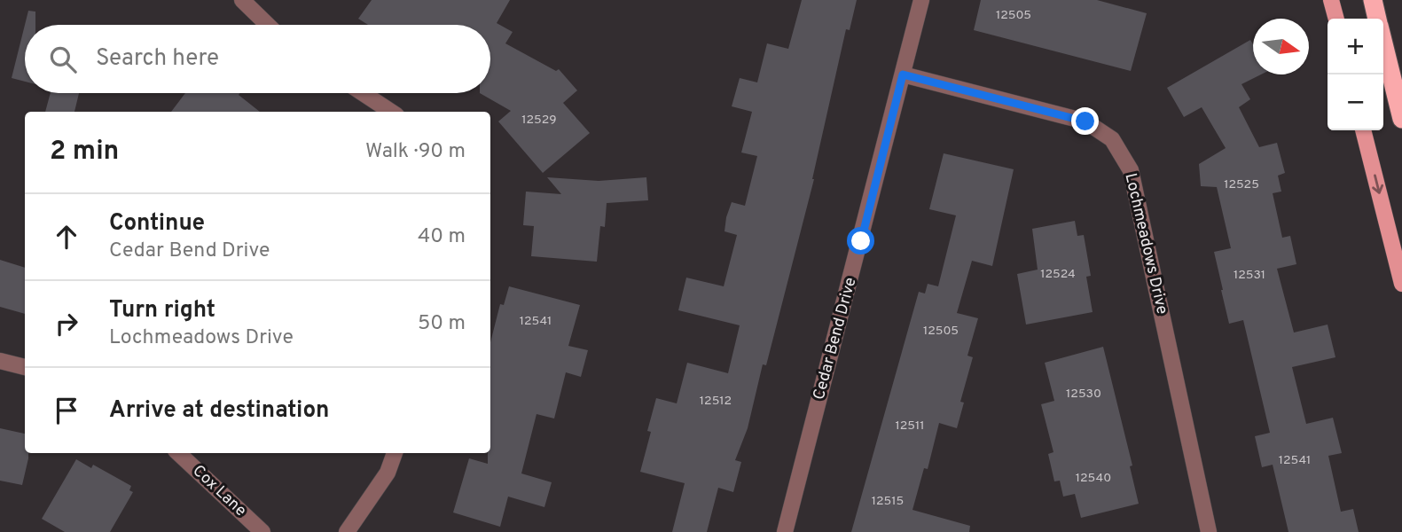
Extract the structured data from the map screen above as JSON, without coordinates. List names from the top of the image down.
{
  "streets": {
    "street": ["Lochmeadows Drive", "Cedar Bend Drive", "Cox Lane"]
  },
  "crossings": [
    ["Lochmeadows Drive", "Cedar Bend Drive"]
  ],
  "house_numbers": [
    "12505",
    "12529",
    "12525",
    "12524",
    "12531",
    "12541",
    "12505",
    "12530",
    "12512",
    "12511",
    "12541",
    "12540",
    "12515"
  ],
  "north": "right",
  "page": {
    "map_buttons": ["+", "−"],
    "search": "Search here",
    "heading": ["2 min", "Walk · 90 m"],
    "list": [
      ["Continue", "Cedar Bend Drive", "40 m"],
      ["Turn right", "Lochmeadows Drive", "50 m"],
      "Arrive at destination"
    ]
  }
}
